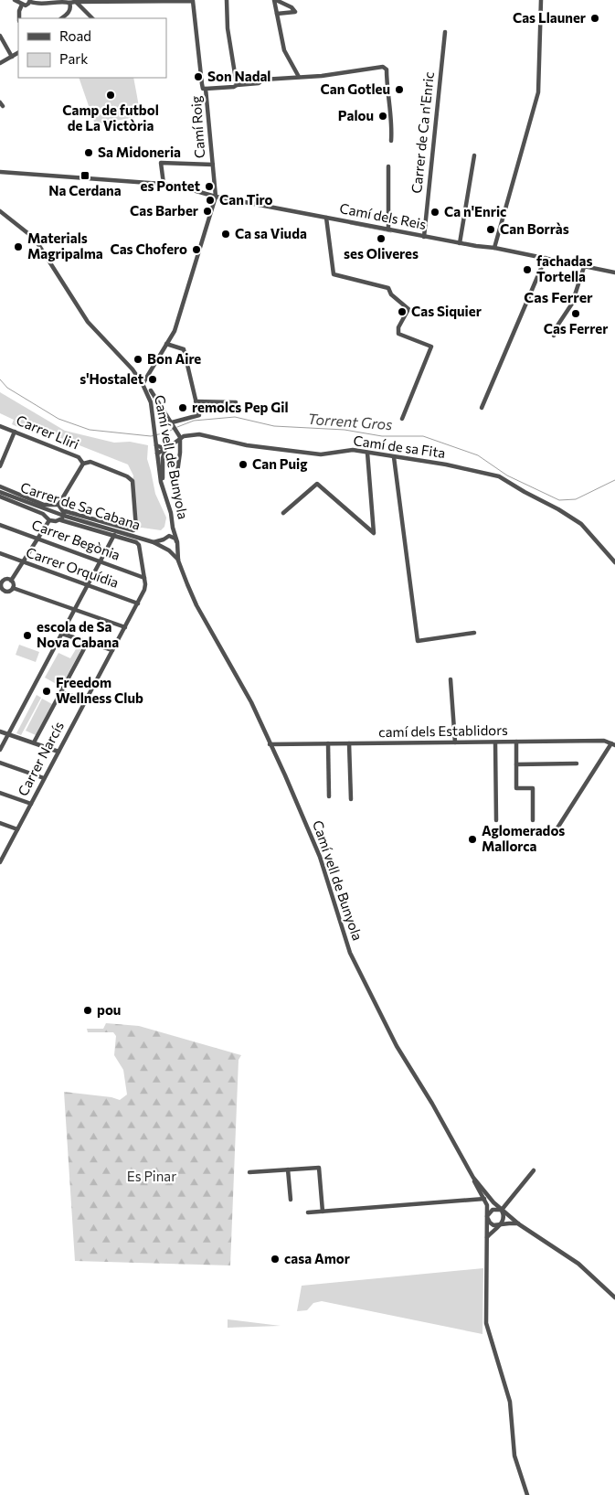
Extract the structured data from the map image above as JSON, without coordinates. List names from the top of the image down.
{
  "streets": {
    "street": [
      "Camí Roig",
      "Carrer de Ca n'Enric",
      "Camí dels Reis",
      "Carrer Lliri",
      "Camí de sa Fita",
      "Camí vell de Bunyola",
      "Carrer de Sa Cabana",
      "Carrer Begònia",
      "Carrer Orquídia",
      "camí dels Establidors",
      "Carrer Narcís"
    ]
  },
  "crossings": [
    ["Camí Roig", "Camí dels Reis"],
    ["Carrer de Ca n'Enric", "Camí dels Reis"],
    ["Camí de sa Fita", "Camí vell de Bunyola"],
    ["Camí vell de Bunyola", "Carrer de Sa Cabana"],
    ["Camí vell de Bunyola", "camí dels Establidors"],
    ["Carrer Begònia", "Carrer Narcís"],
    ["Carrer Orquídia", "Carrer Narcís"]
  ],
  "districts": ["Cas Ferrer"],
  "water": ["Torrent Gros"],
  "parks": ["Es Pinar"],
  "places": {
    "other": [
      "Cas Llauner",
      "Son Nadal",
      "Can Gotleu",
      "Camp de futbol de La Victòria",
      "Palou",
      "Sa Midoneria",
      "es Pontet",
      "Can Tiro",
      "Cas Barber",
      "Ca n'Enric",
      "Can Borràs",
      "Ca sa Viuda",
      "ses Oliveres",
      "Materials Magripalma",
      "Cas Chofero",
      "fachadas Tortella",
      "Cas Siquier",
      "Cas Ferrer",
      "Bon Aire",
      "s'Hostalet",
      "remolcs Pep Gil",
      "Can Puig",
      "escola de Sa Nova Cabana",
      "Freedom Wellness Club",
      "Aglomerados Mallorca",
      "pou",
      "casa Amor"
    ],
    "transit": ["Na Cerdana"]
  },
  "legend": ["Road", "Park"]
}
